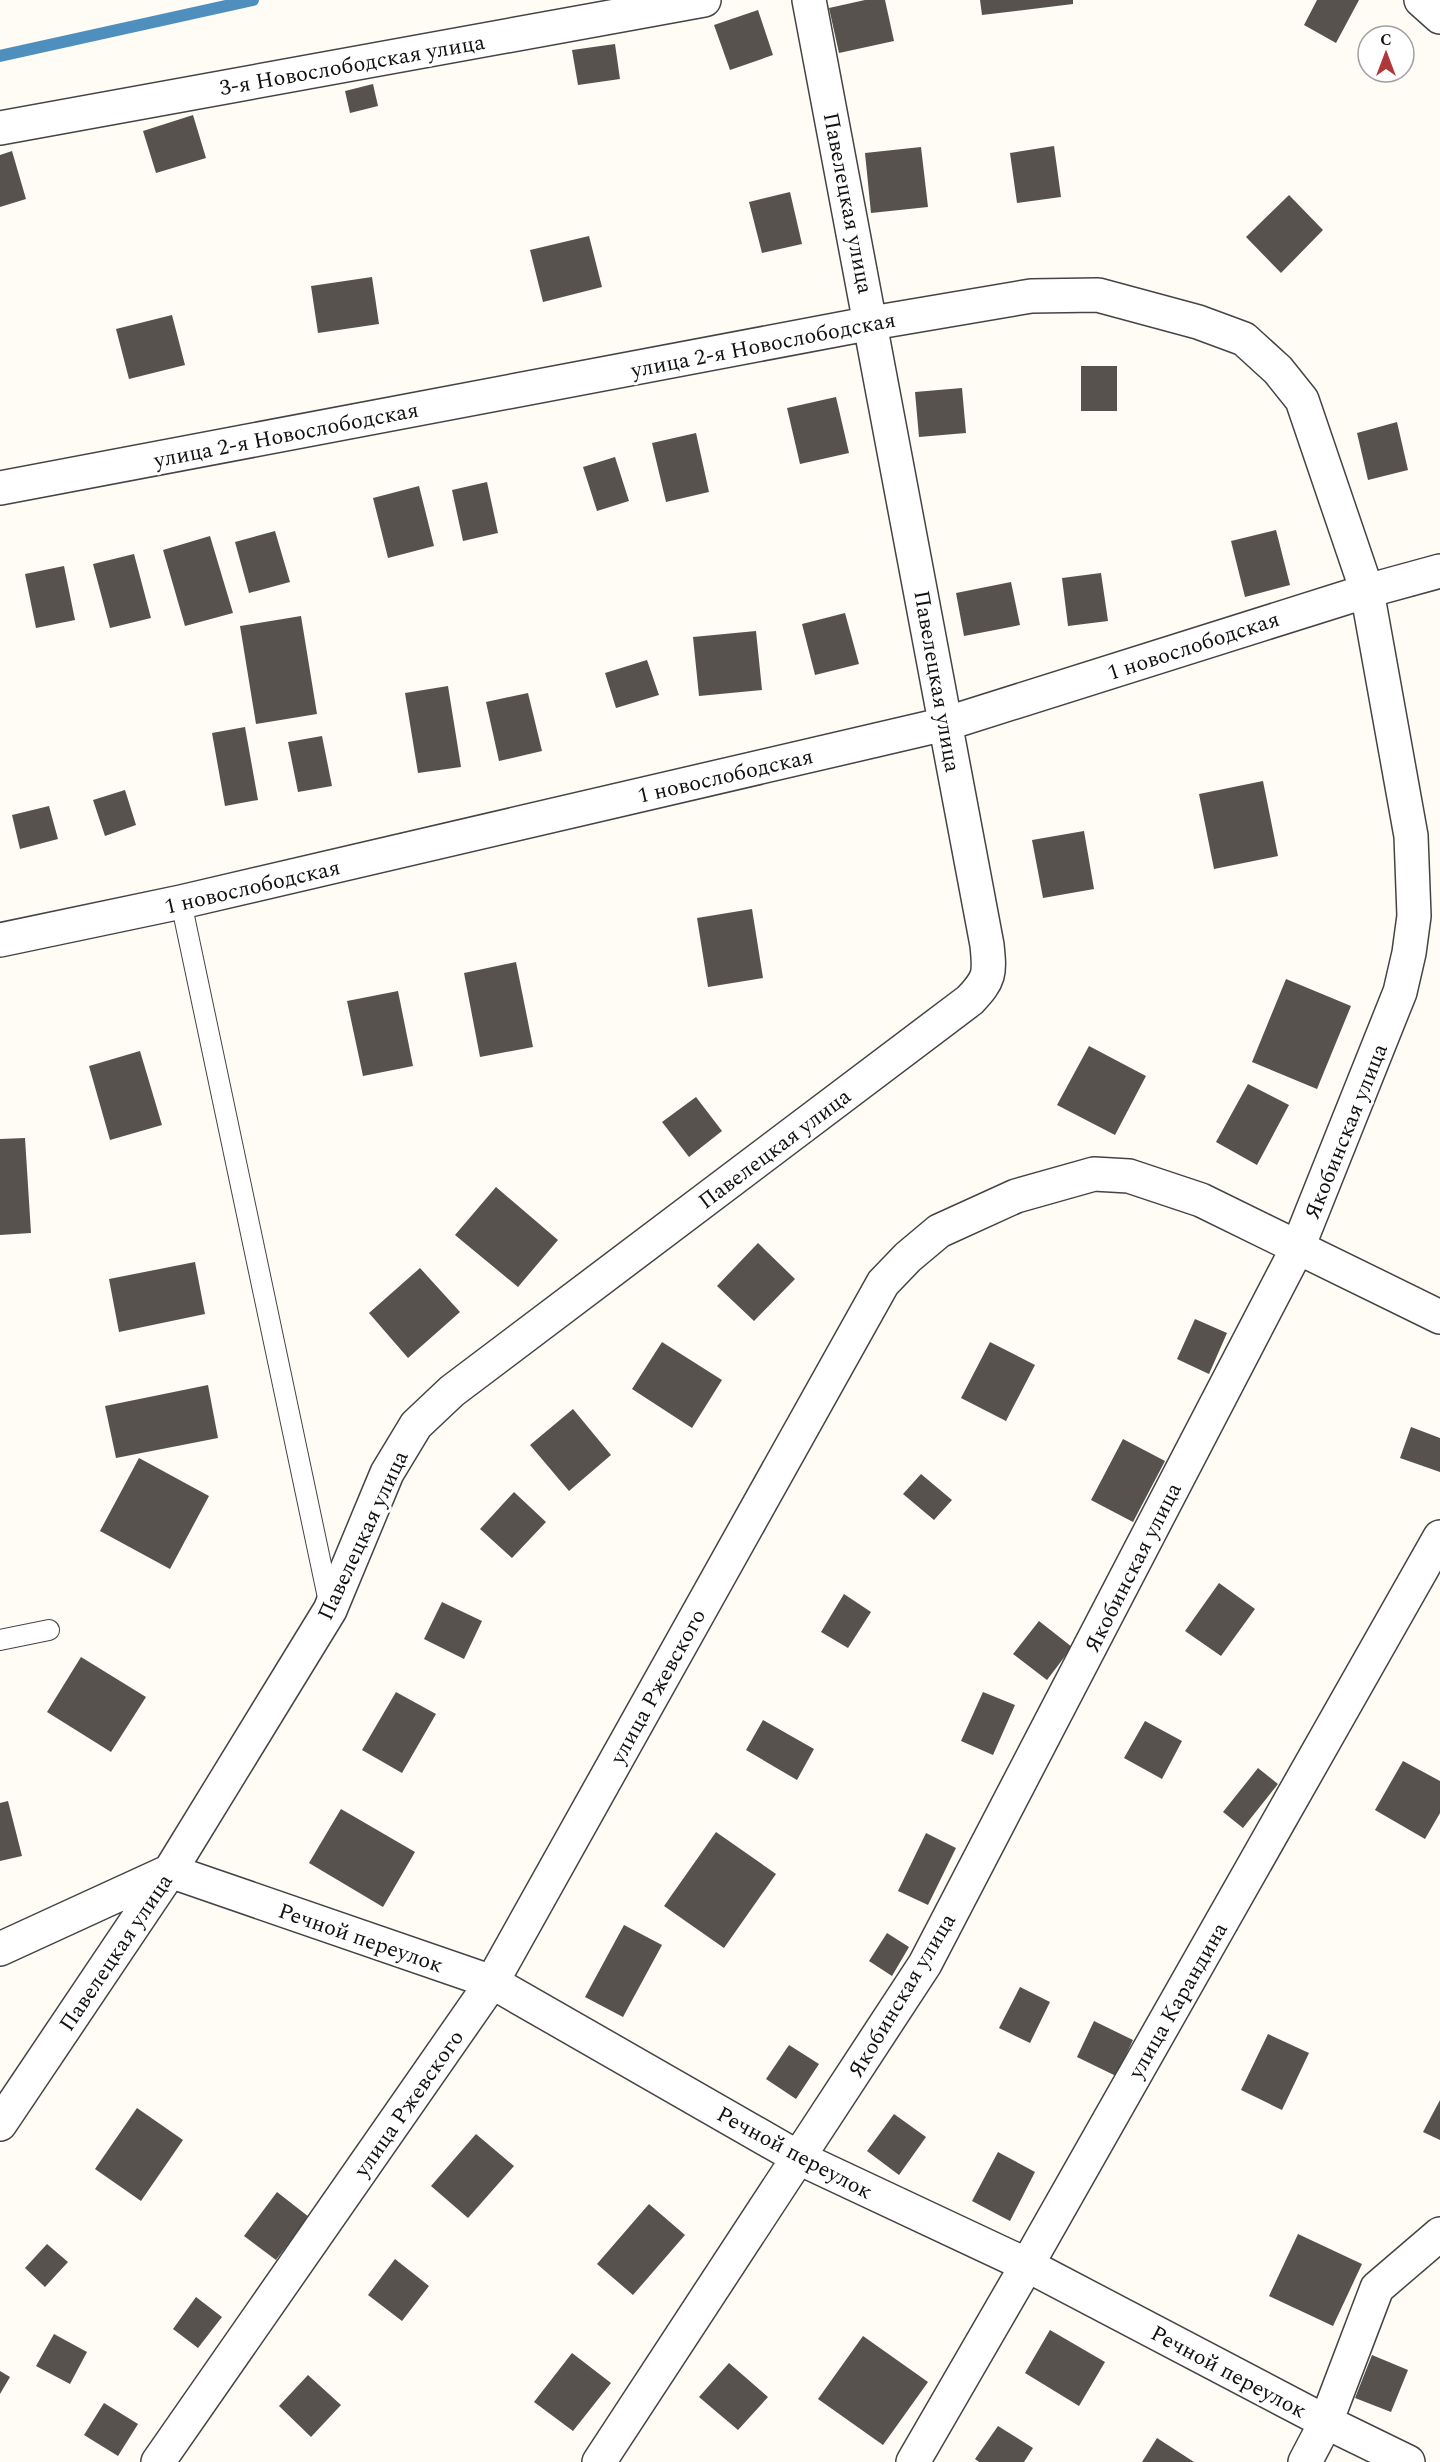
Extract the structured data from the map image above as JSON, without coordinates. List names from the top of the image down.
{
  "streets": {
    "street": [
      "3-я Новослободская улица",
      "Павелецкая улица",
      "улица 2-я Новослободская",
      "1 новослободская",
      "Якобинская улица",
      "улица Ржевского",
      "Речной переулок",
      "улица Карандина"
    ]
  },
  "crossings": [
    ["Павелецкая улица", "улица 2-я Новослободская"],
    ["Павелецкая улица", "1 новослободская"],
    ["Павелецкая улица", "Речной переулок"],
    ["улица 2-я Новослободская", "1 новослободская"],
    ["улица 2-я Новослободская", "Якобинская улица"],
    ["1 новослободская", "Якобинская улица"],
    ["Якобинская улица", "улица Ржевского"],
    ["Якобинская улица", "Речной переулок"],
    ["улица Ржевского", "Речной переулок"],
    ["Речной переулок", "улица Карандина"]
  ],
  "north": "top"
}
